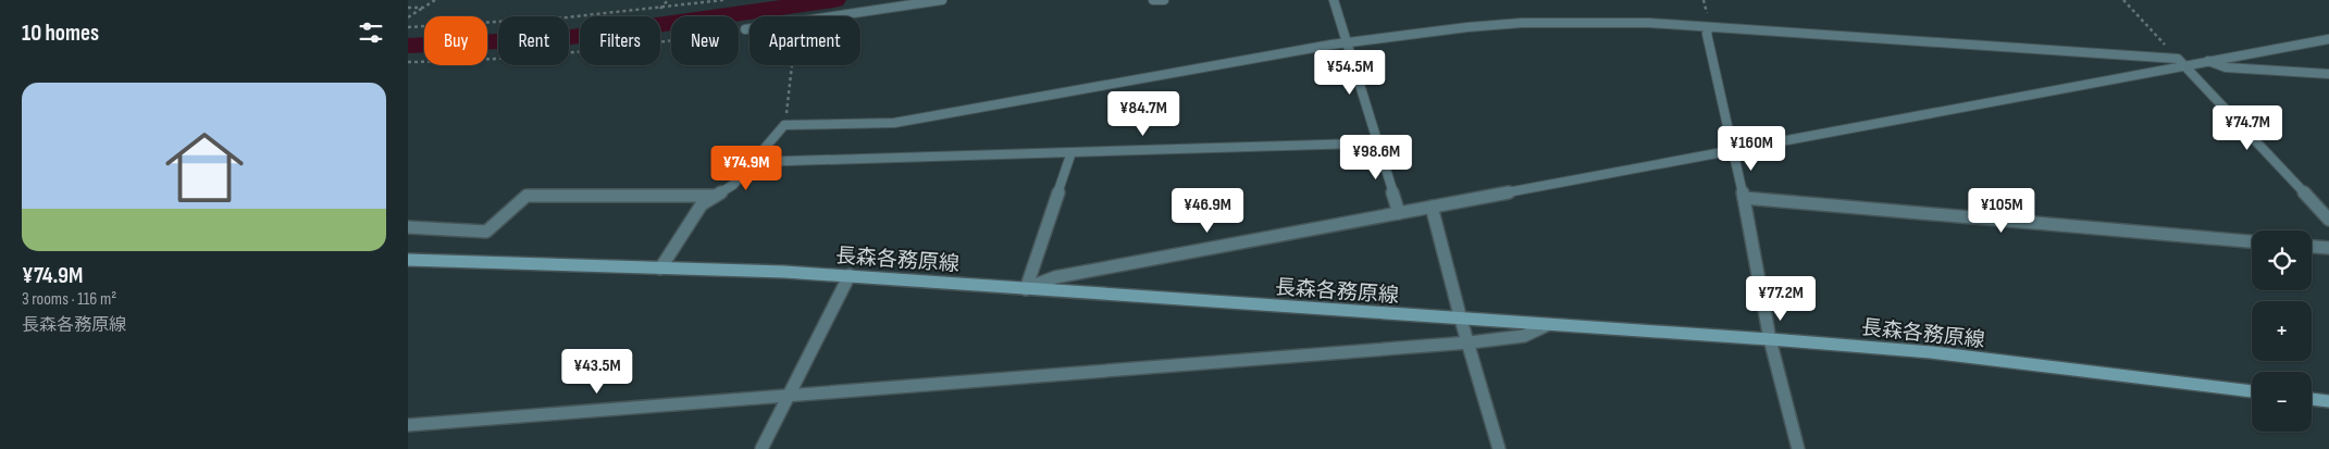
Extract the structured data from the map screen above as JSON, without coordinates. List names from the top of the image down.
{
  "streets": {
    "main road": ["長森各務原線"]
  },
  "page": {
    "heading": "10 homes",
    "chip": [
      "Buy",
      "Rent",
      "Filters",
      "New",
      "Apartment"
    ],
    "price": [
      "¥54.5M",
      "¥84.7M",
      "¥74.7M",
      "¥160M",
      "¥98.6M",
      "¥74.9M",
      "¥46.9M",
      "¥105M",
      "¥77.2M",
      "¥43.5M"
    ],
    "list": [
      {
        "name": "¥74.9M",
        "note": "3 rooms · 116 m² · 長森各務原線"
      }
    ],
    "map_buttons": ["+", "−"]
  }
}
